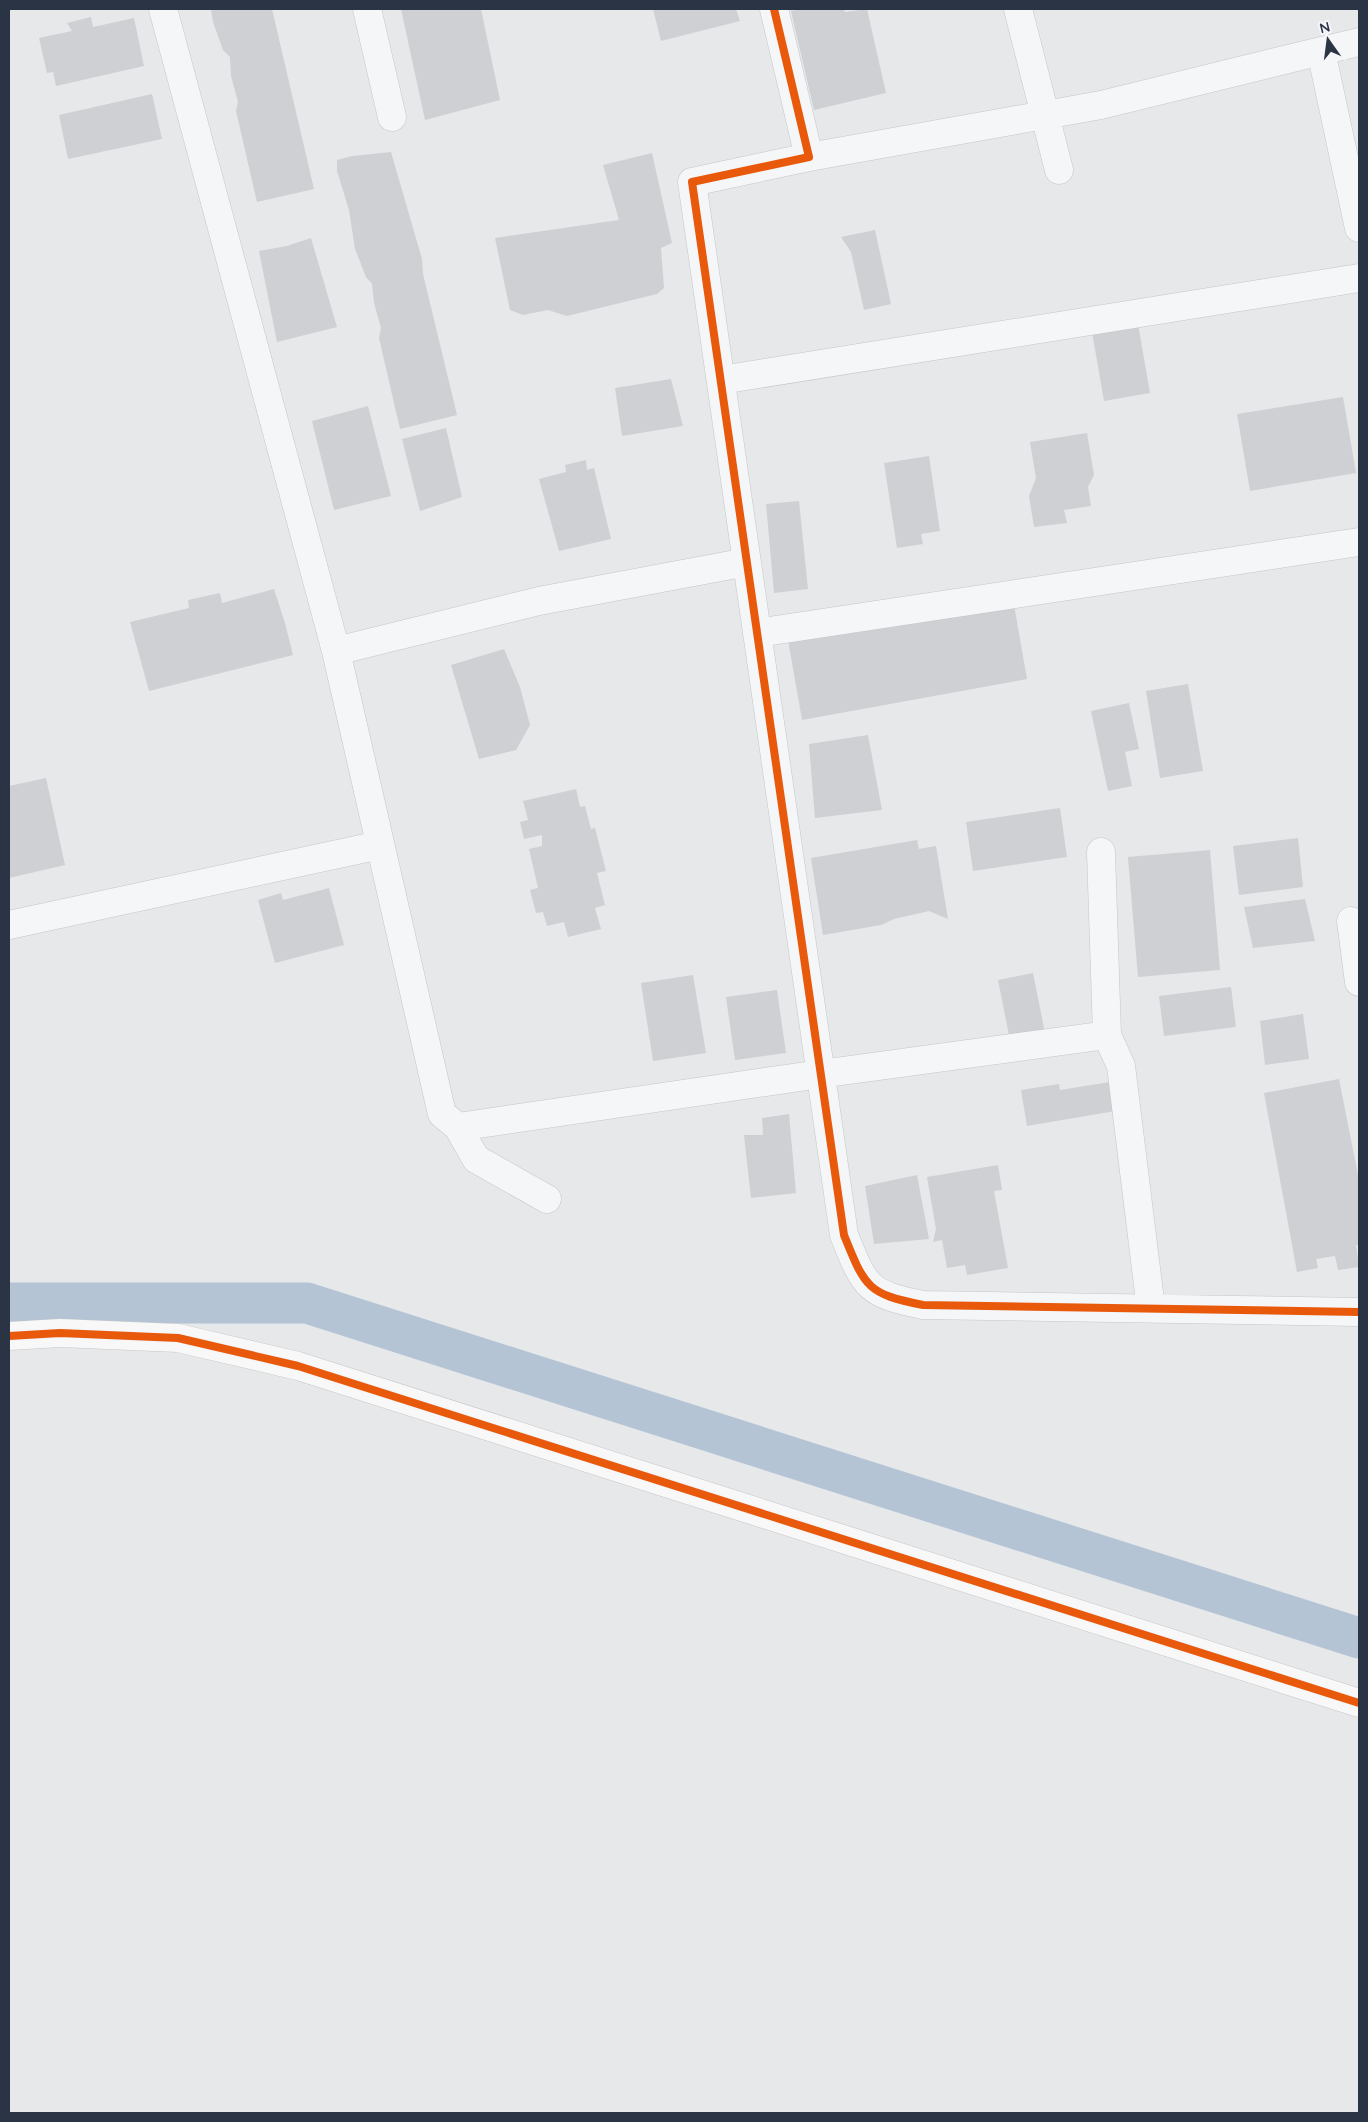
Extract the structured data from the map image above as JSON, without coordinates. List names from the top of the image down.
{
  "north": "top"
}
